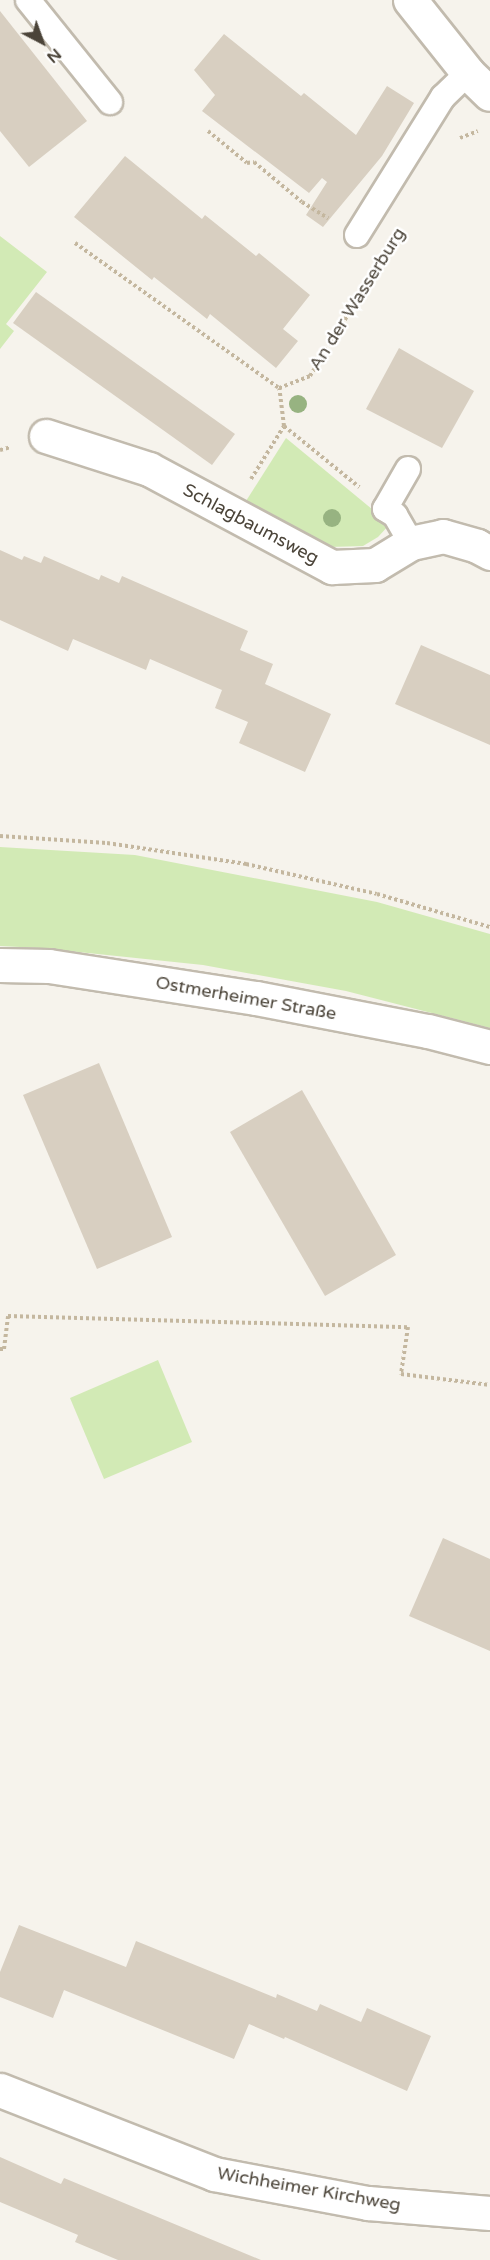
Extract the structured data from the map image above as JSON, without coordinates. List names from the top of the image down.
{
  "streets": {
    "street": [
      "An der Wasserburg",
      "Schlagbaumsweg",
      "Ostmerheimer Straße",
      "Wichheimer Kirchweg"
    ]
  },
  "north": "bottom right"
}
